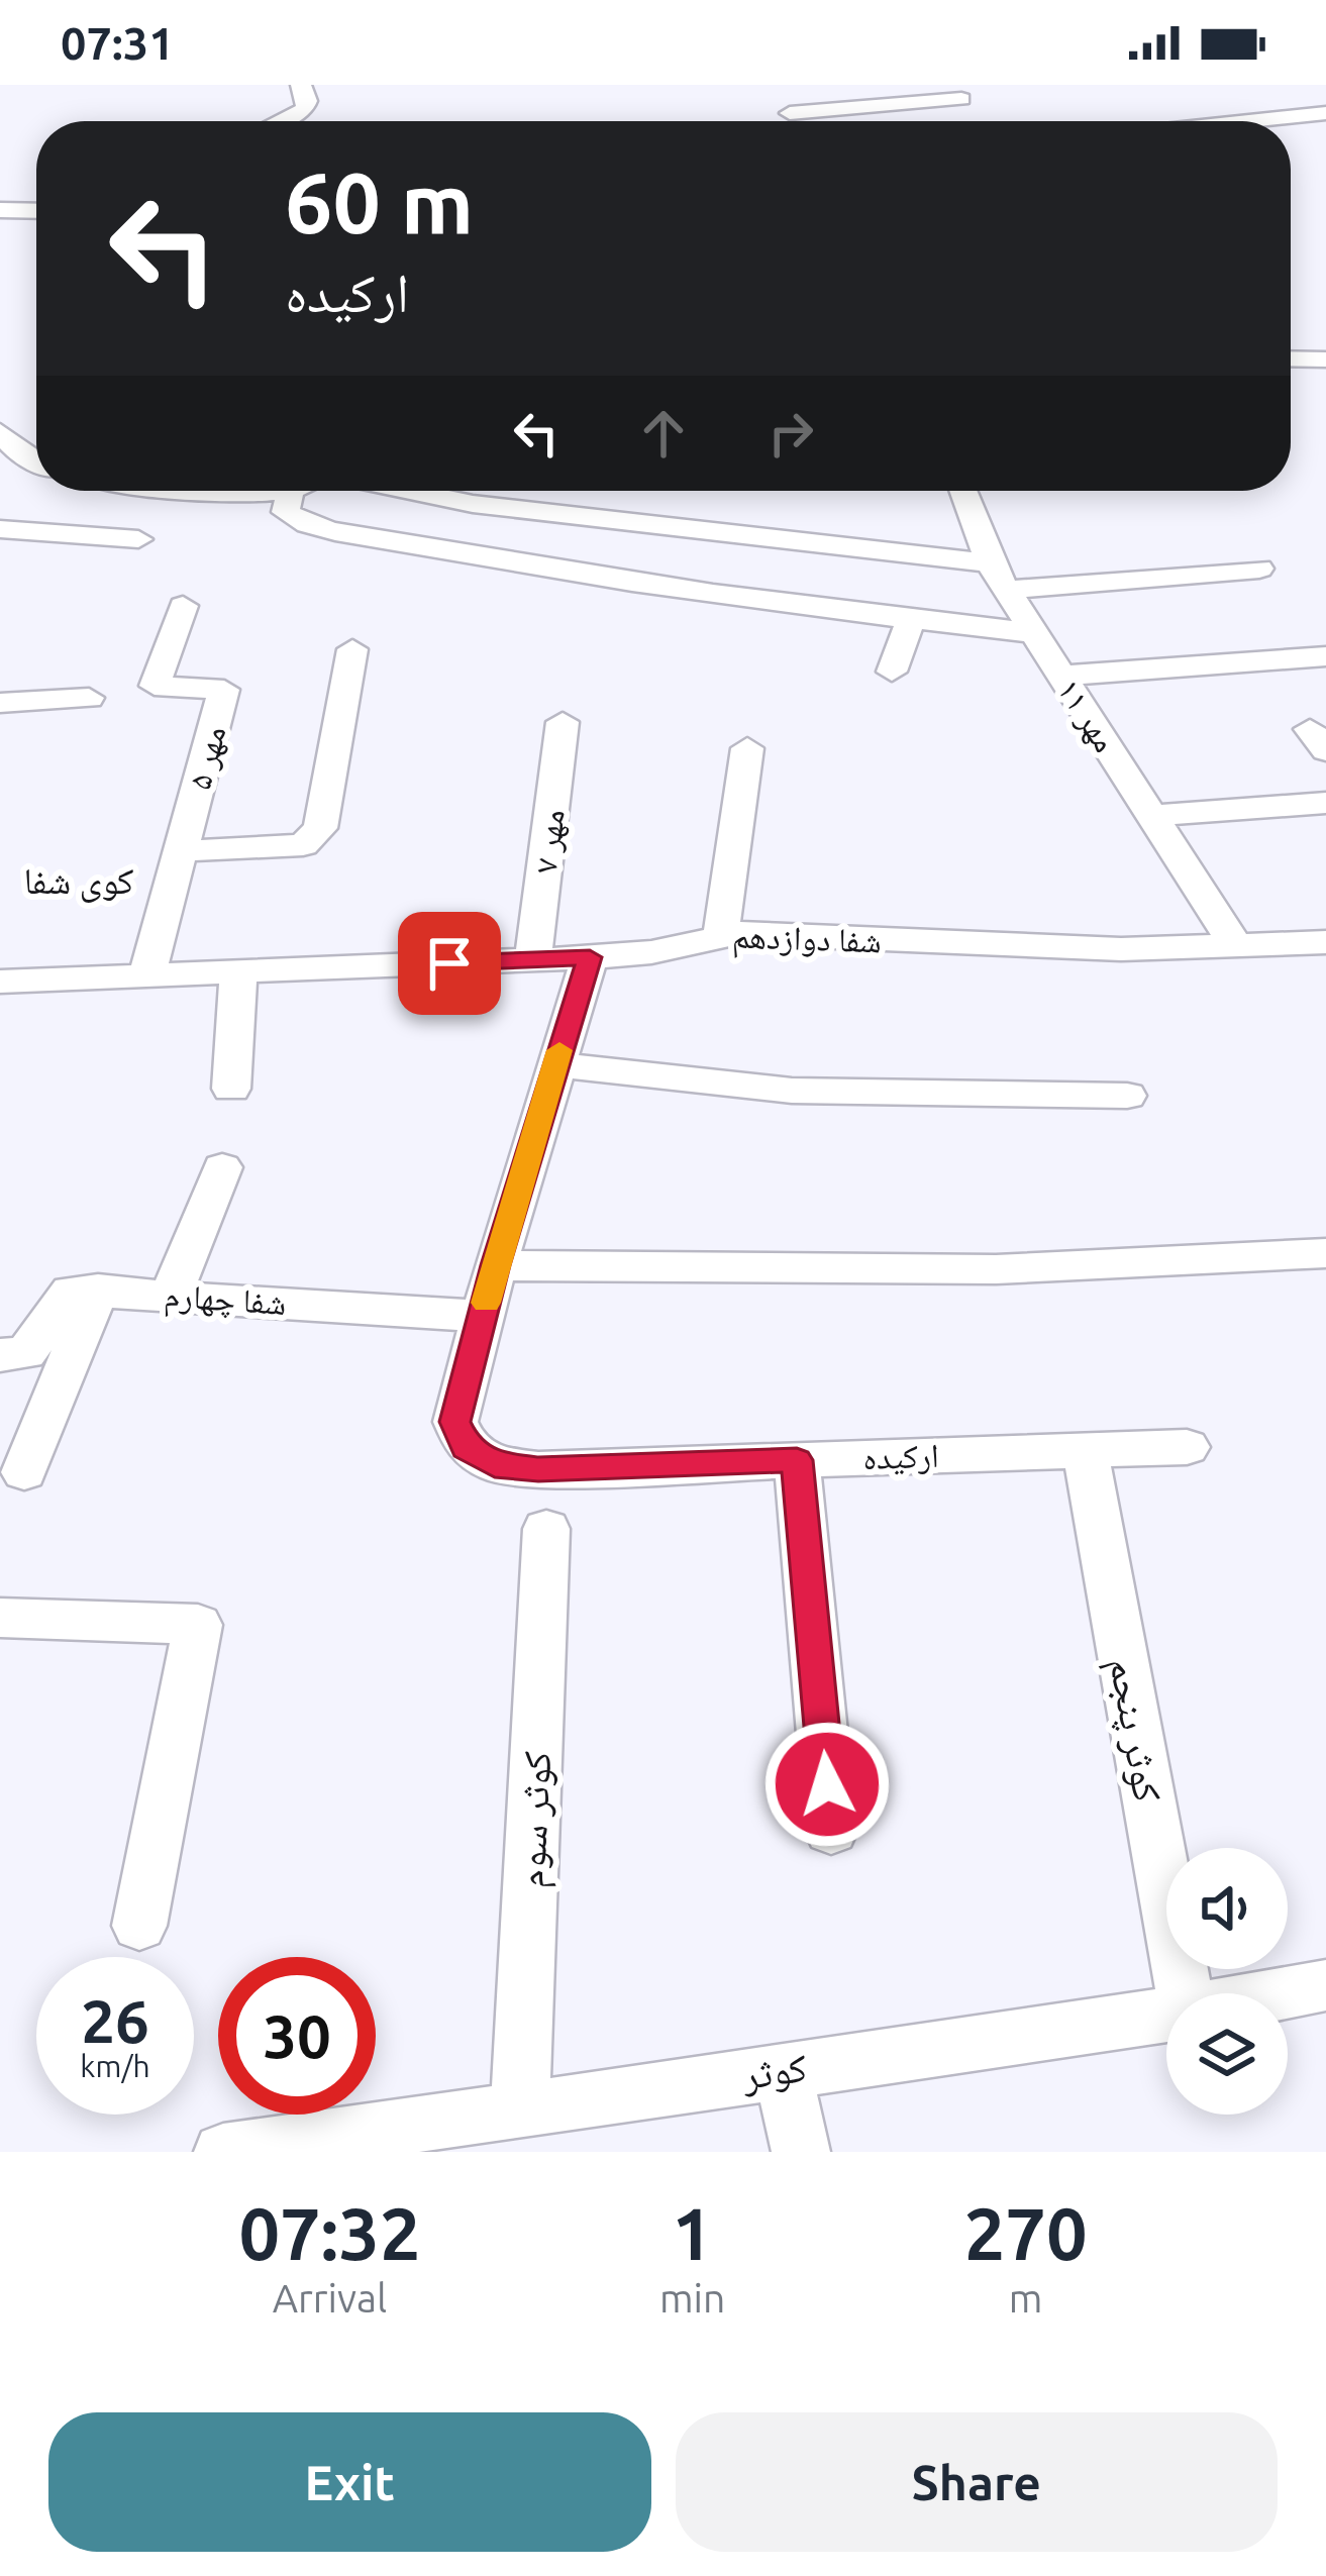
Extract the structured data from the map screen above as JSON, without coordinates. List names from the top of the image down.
{
  "streets": {
    "street": [
      "مهر ۱۱",
      "مهر ۵",
      "مهر ۷",
      "شفا دوازدهم",
      "شفا چهارم",
      "ارکیده",
      "کوثر پنجم",
      "کوثر سوم",
      "کوثر"
    ]
  },
  "crossings": [
    ["مهر ۱۱", "شفا دوازدهم"],
    ["مهر ۵", "شفا دوازدهم"],
    ["مهر ۷", "شفا دوازدهم"],
    ["شفا چهارم", "ارکیده"],
    ["ارکیده", "کوثر پنجم"],
    ["کوثر سوم", "کوثر"]
  ],
  "districts": ["کوی شفا"],
  "page": {
    "status": "07:31",
    "turn": ["60 m", "ارکیده"],
    "speed": "26 km/h",
    "limit": "30",
    "eta": [
      "07:32",
      "Arrival",
      "1",
      "min",
      "270",
      "m"
    ],
    "buttons": ["Exit", "Share"]
  }
}
